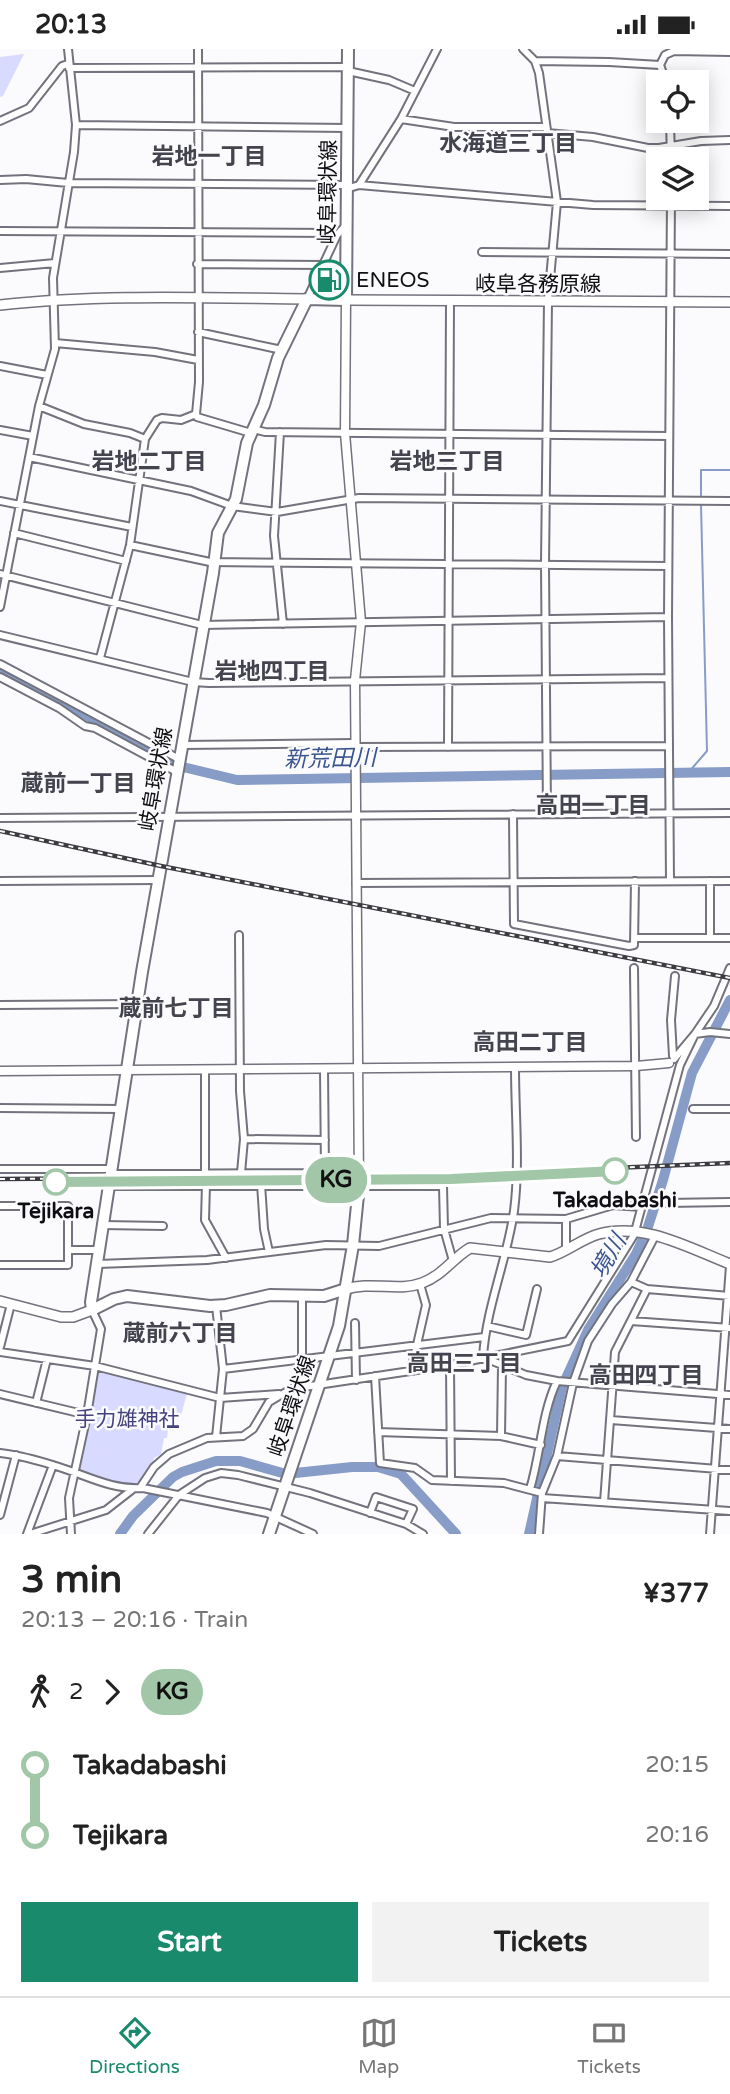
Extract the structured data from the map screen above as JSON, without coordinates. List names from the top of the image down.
{
  "streets": {
    "main road": ["岐阜環状線", "岐阜各務原線"]
  },
  "crossings": [
    ["岐阜環状線", "岐阜各務原線"]
  ],
  "districts": [
    "水海道三丁目",
    "岩地一丁目",
    "岩地二丁目",
    "岩地三丁目",
    "岩地四丁目",
    "蔵前一丁目",
    "高田一丁目",
    "蔵前七丁目",
    "高田二丁目",
    "蔵前六丁目",
    "高田三丁目",
    "高田四丁目"
  ],
  "water": ["新荒田川", "境川"],
  "parks": ["手力雄神社"],
  "places": {
    "fuel station": ["ENEOS"],
    "other": ["Takadabashi", "Tejikara"]
  },
  "page": {
    "status": "20:13",
    "on_map": "KG",
    "heading": ["3 min", "20:13 – 20:16 · Train", "¥377"],
    "legs": ["2", "KG"],
    "list": [
      {
        "name": "Takadabashi",
        "value": "20:15"
      },
      {
        "name": "Tejikara",
        "value": "20:16"
      }
    ],
    "buttons": ["Start", "Tickets"],
    "tabs": ["Directions", "Map", "Tickets"]
  }
}
